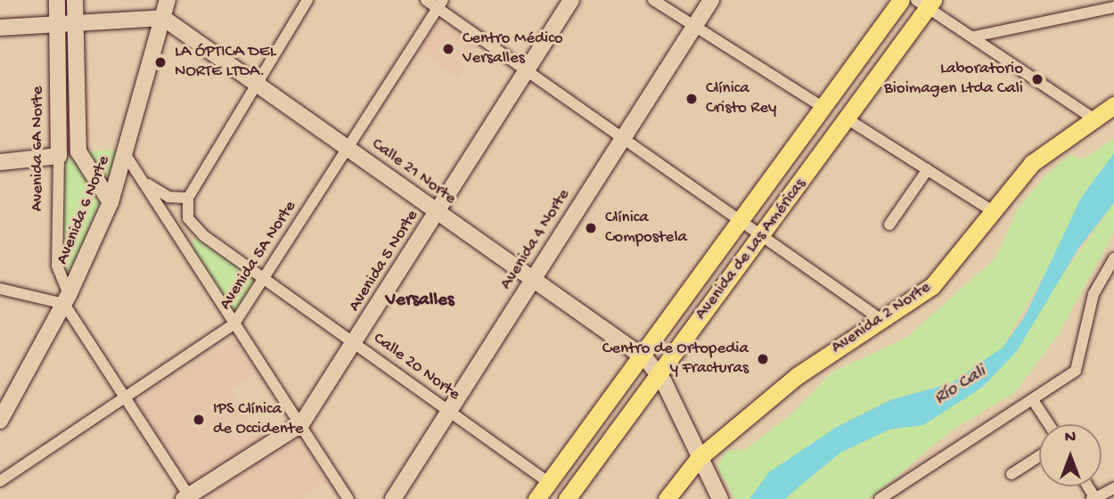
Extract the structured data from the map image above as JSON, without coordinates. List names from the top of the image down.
{
  "streets": {
    "main road": ["Avenida de Las Américas", "Avenida 2 Norte"],
    "street": [
      "Avenida 6A Norte",
      "Calle 21 Norte",
      "Avenida 6 Norte",
      "Avenida 4 Norte",
      "Avenida 5A Norte",
      "Avenida 5 Norte",
      "Calle 20 Norte"
    ]
  },
  "crossings": [
    ["Avenida 6A Norte", "Avenida 6 Norte"],
    ["Avenida 6A Norte", "Avenida 5A Norte"],
    ["Avenida 6A Norte", "Avenida 5 Norte"],
    ["Calle 21 Norte", "Avenida 6 Norte"],
    ["Calle 21 Norte", "Avenida 4 Norte"],
    ["Calle 21 Norte", "Avenida de Las Américas"],
    ["Calle 21 Norte", "Avenida 5A Norte"],
    ["Calle 21 Norte", "Avenida 5 Norte"],
    ["Calle 21 Norte", "Avenida 2 Norte"],
    ["Avenida 4 Norte", "Calle 20 Norte"],
    ["Avenida de Las Américas", "Calle 20 Norte"],
    ["Avenida 5A Norte", "Calle 20 Norte"],
    ["Avenida 5 Norte", "Calle 20 Norte"]
  ],
  "districts": ["Versalles"],
  "water": ["Río Cali"],
  "places": [
    "Centro Médico Versalles",
    "LA ÓPTICA DEL NORTE LTDA.",
    "Laboratorio Bioimagen Ltda Cali",
    "Clínica Cristo Rey",
    "Clínica Compostela",
    "Centro de Ortopedia y Fracturas",
    "IPS Clínica de Occidente"
  ],
  "north": "top"
}
